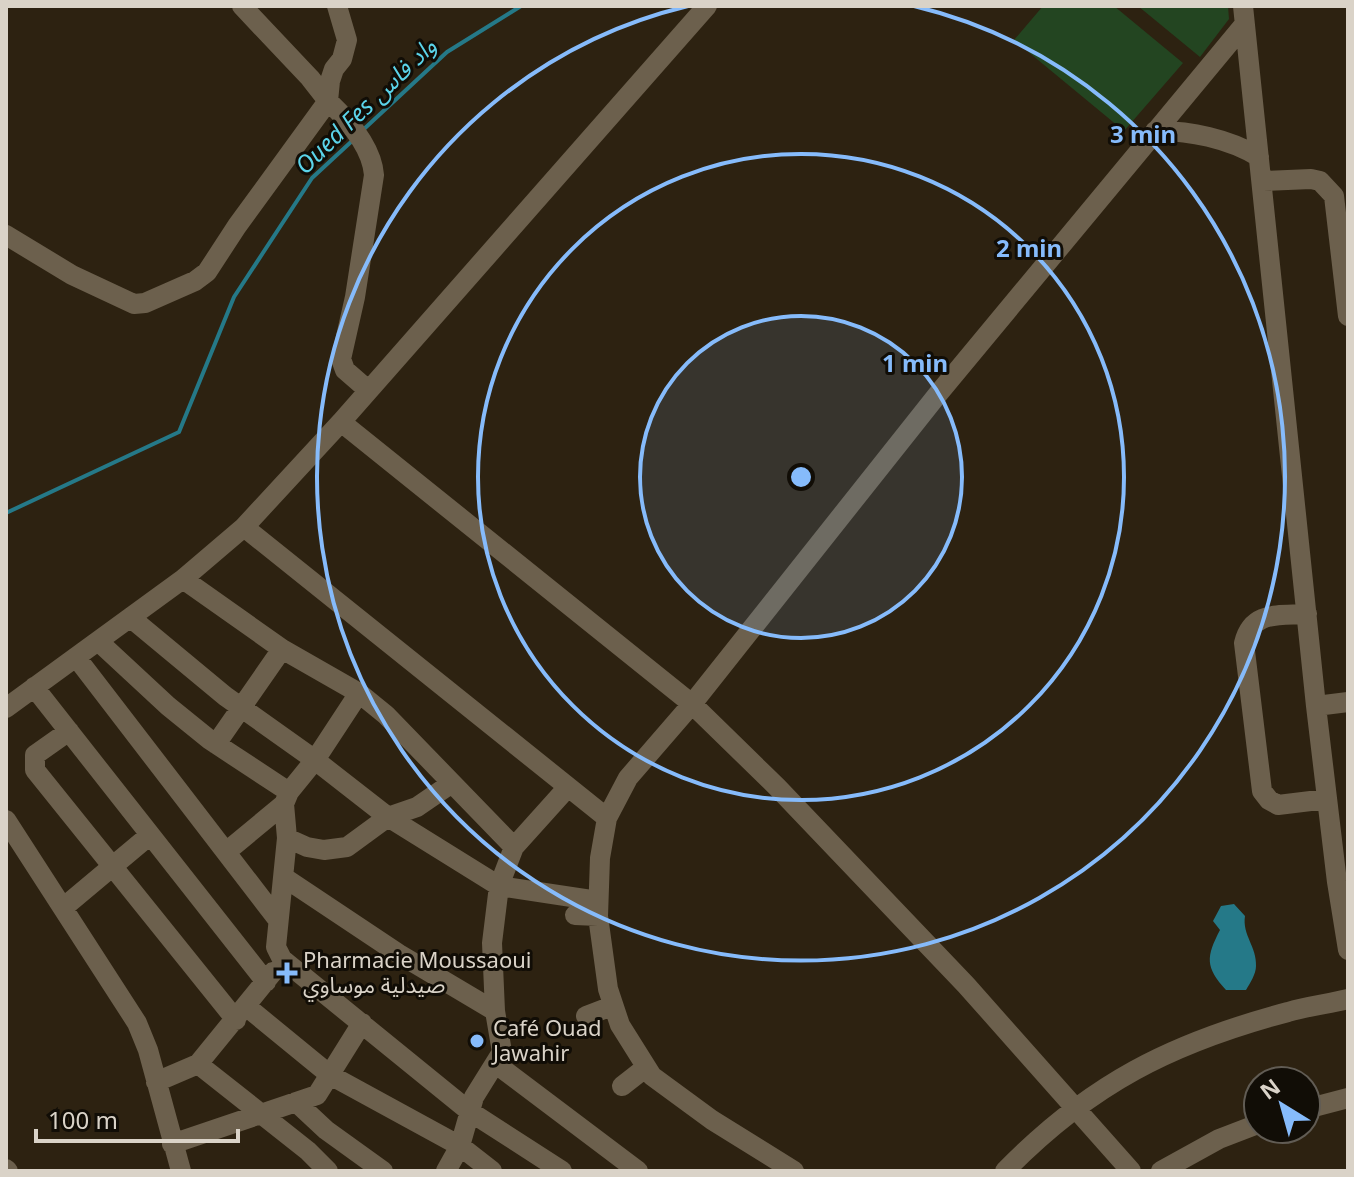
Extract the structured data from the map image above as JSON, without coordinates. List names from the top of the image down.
{
  "water": ["Oued Fes واد فاس"],
  "places": {
    "health": ["Pharmacie Moussaoui صيدلية موساوي"],
    "other": ["Café Ouad Jawahir"]
  },
  "scale_bar": "100 m",
  "north": "top left",
  "rings": ["3 min", "2 min", "1 min"]
}
